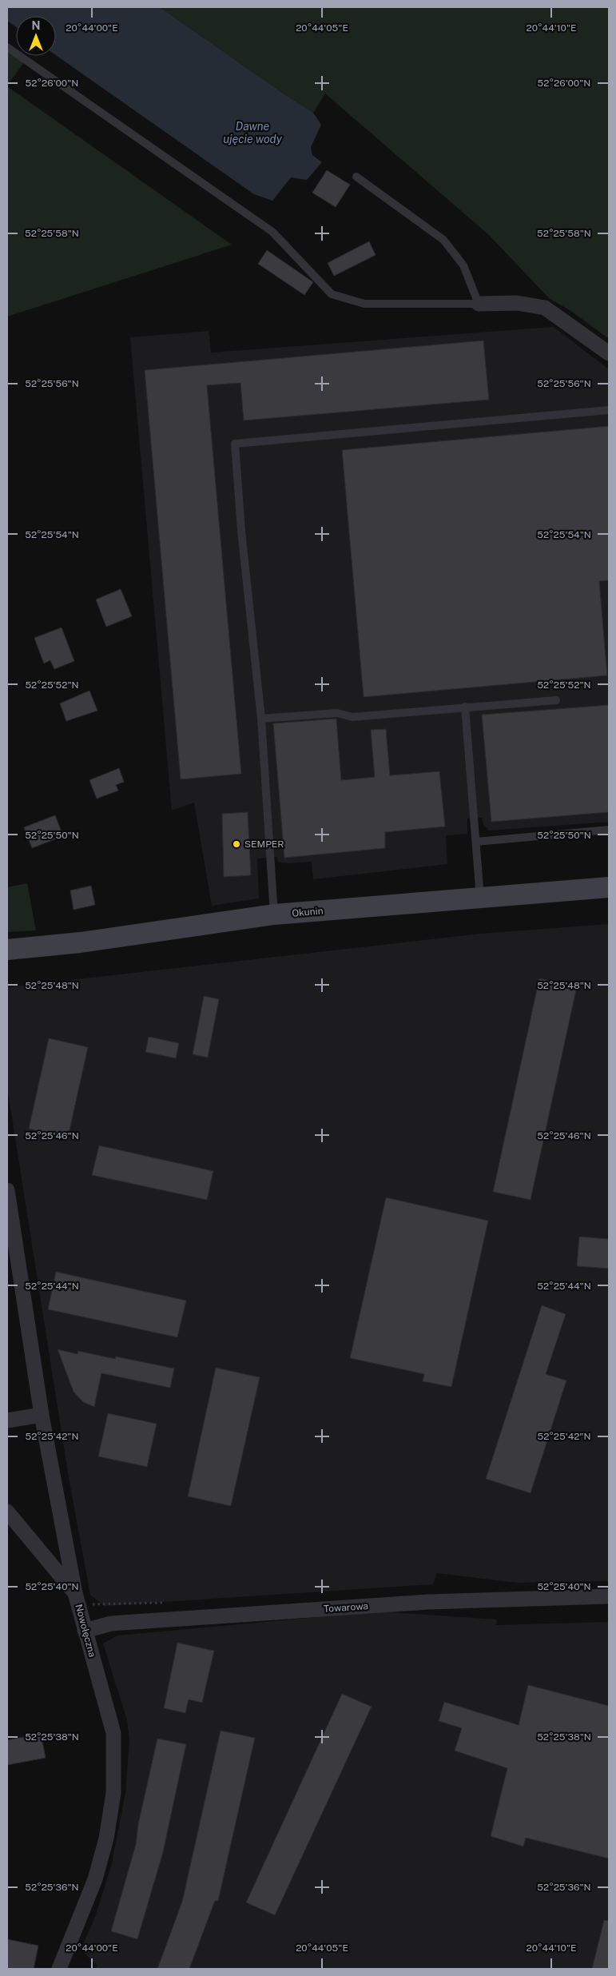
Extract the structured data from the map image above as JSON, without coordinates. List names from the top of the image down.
{
  "streets": {
    "main road": ["Okunin"],
    "street": ["Towarowa", "Nowołęczna"]
  },
  "crossings": [
    ["Towarowa", "Nowołęczna"]
  ],
  "water": ["Dawne ujęcie wody"],
  "places": ["SEMPER"],
  "north": "top",
  "coordinates": [
    "20°44'00\"E",
    "20°44'05\"E",
    "20°44'10\"E",
    "52°26'00\"N",
    "52°25'58\"N",
    "52°25'56\"N",
    "52°25'54\"N",
    "52°25'52\"N",
    "52°25'50\"N",
    "52°25'48\"N",
    "52°25'46\"N",
    "52°25'44\"N",
    "52°25'42\"N",
    "52°25'40\"N",
    "52°25'38\"N",
    "52°25'36\"N"
  ]
}
